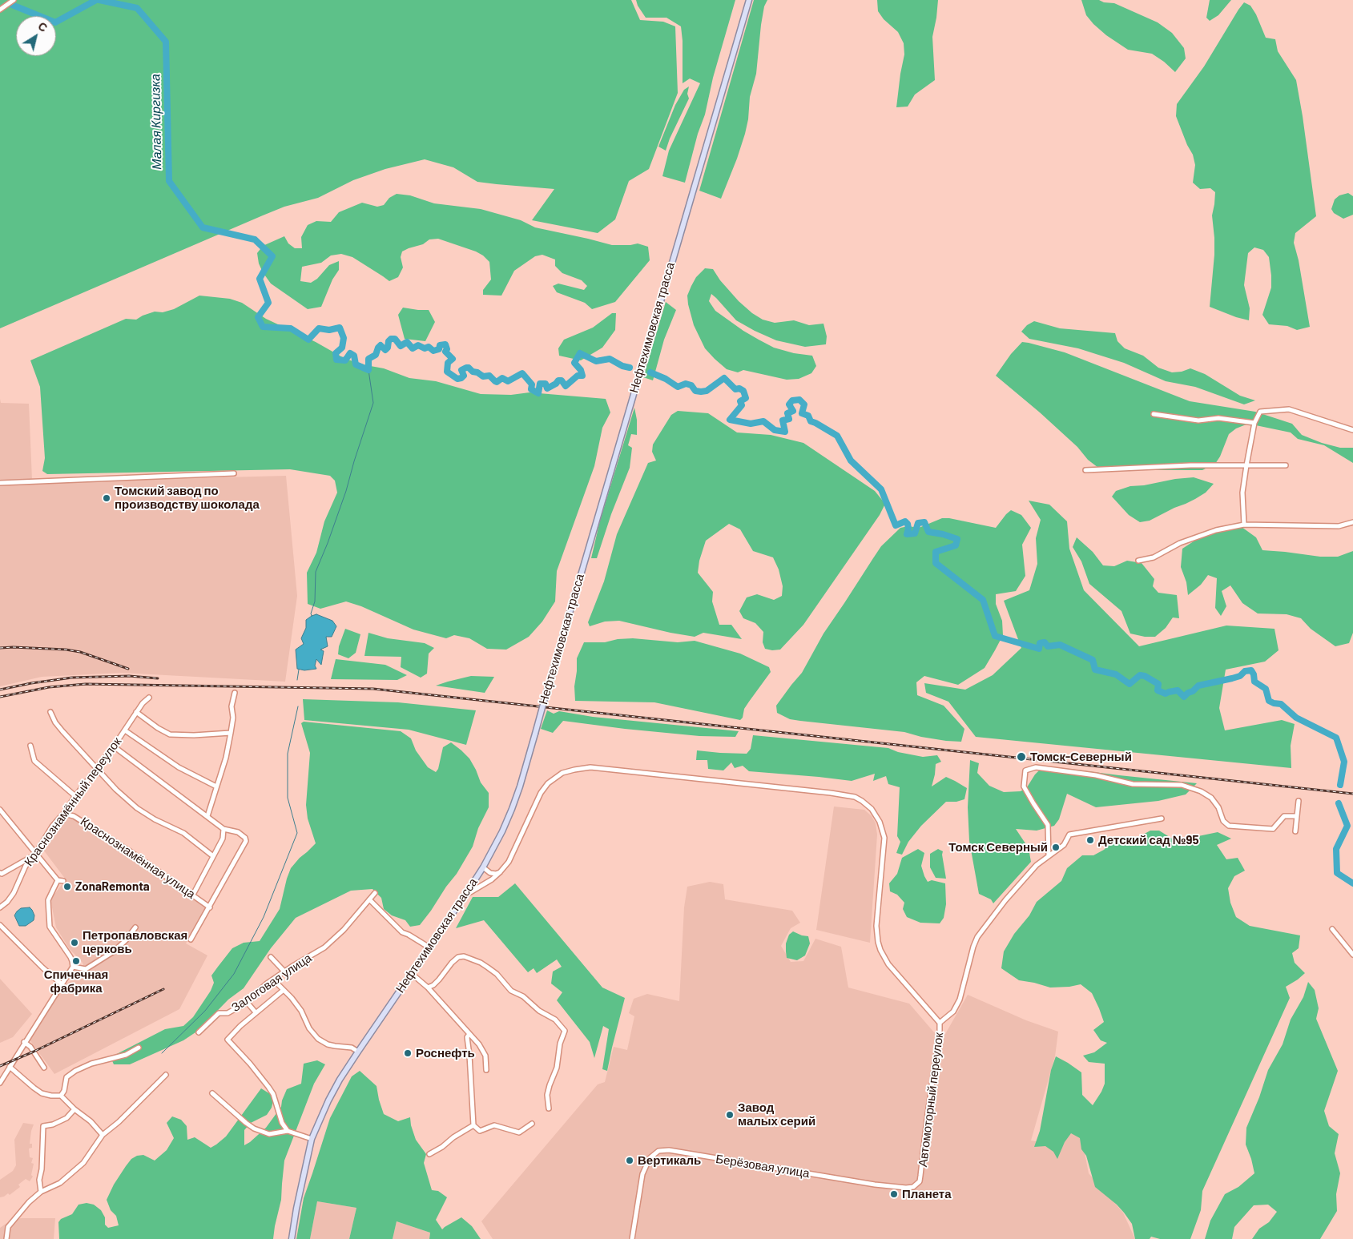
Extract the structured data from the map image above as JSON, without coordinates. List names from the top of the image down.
{
  "streets": {
    "main road": ["Нефтехимовская трасса"],
    "street": [
      "Краснознамённый переулок",
      "Краснознамённая улица",
      "Залоговая улица",
      "Автомоторный переулок",
      "Берёзовая улица"
    ]
  },
  "crossings": [
    ["Краснознамённый переулок", "Краснознамённая улица"],
    ["Автомоторный переулок", "Берёзовая улица"]
  ],
  "water": ["Малая Киргизка"],
  "places": [
    "Томский завод по производству шоколада",
    "Томск-Северный",
    "Детский сад №95",
    "Томск Северный",
    "ZonaRemonta",
    "Петропавловская церковь",
    "Спичечная фабрика",
    "Роснефть",
    "Завод малых серий",
    "Вертикаль",
    "Планета"
  ],
  "north": "top right"
}
